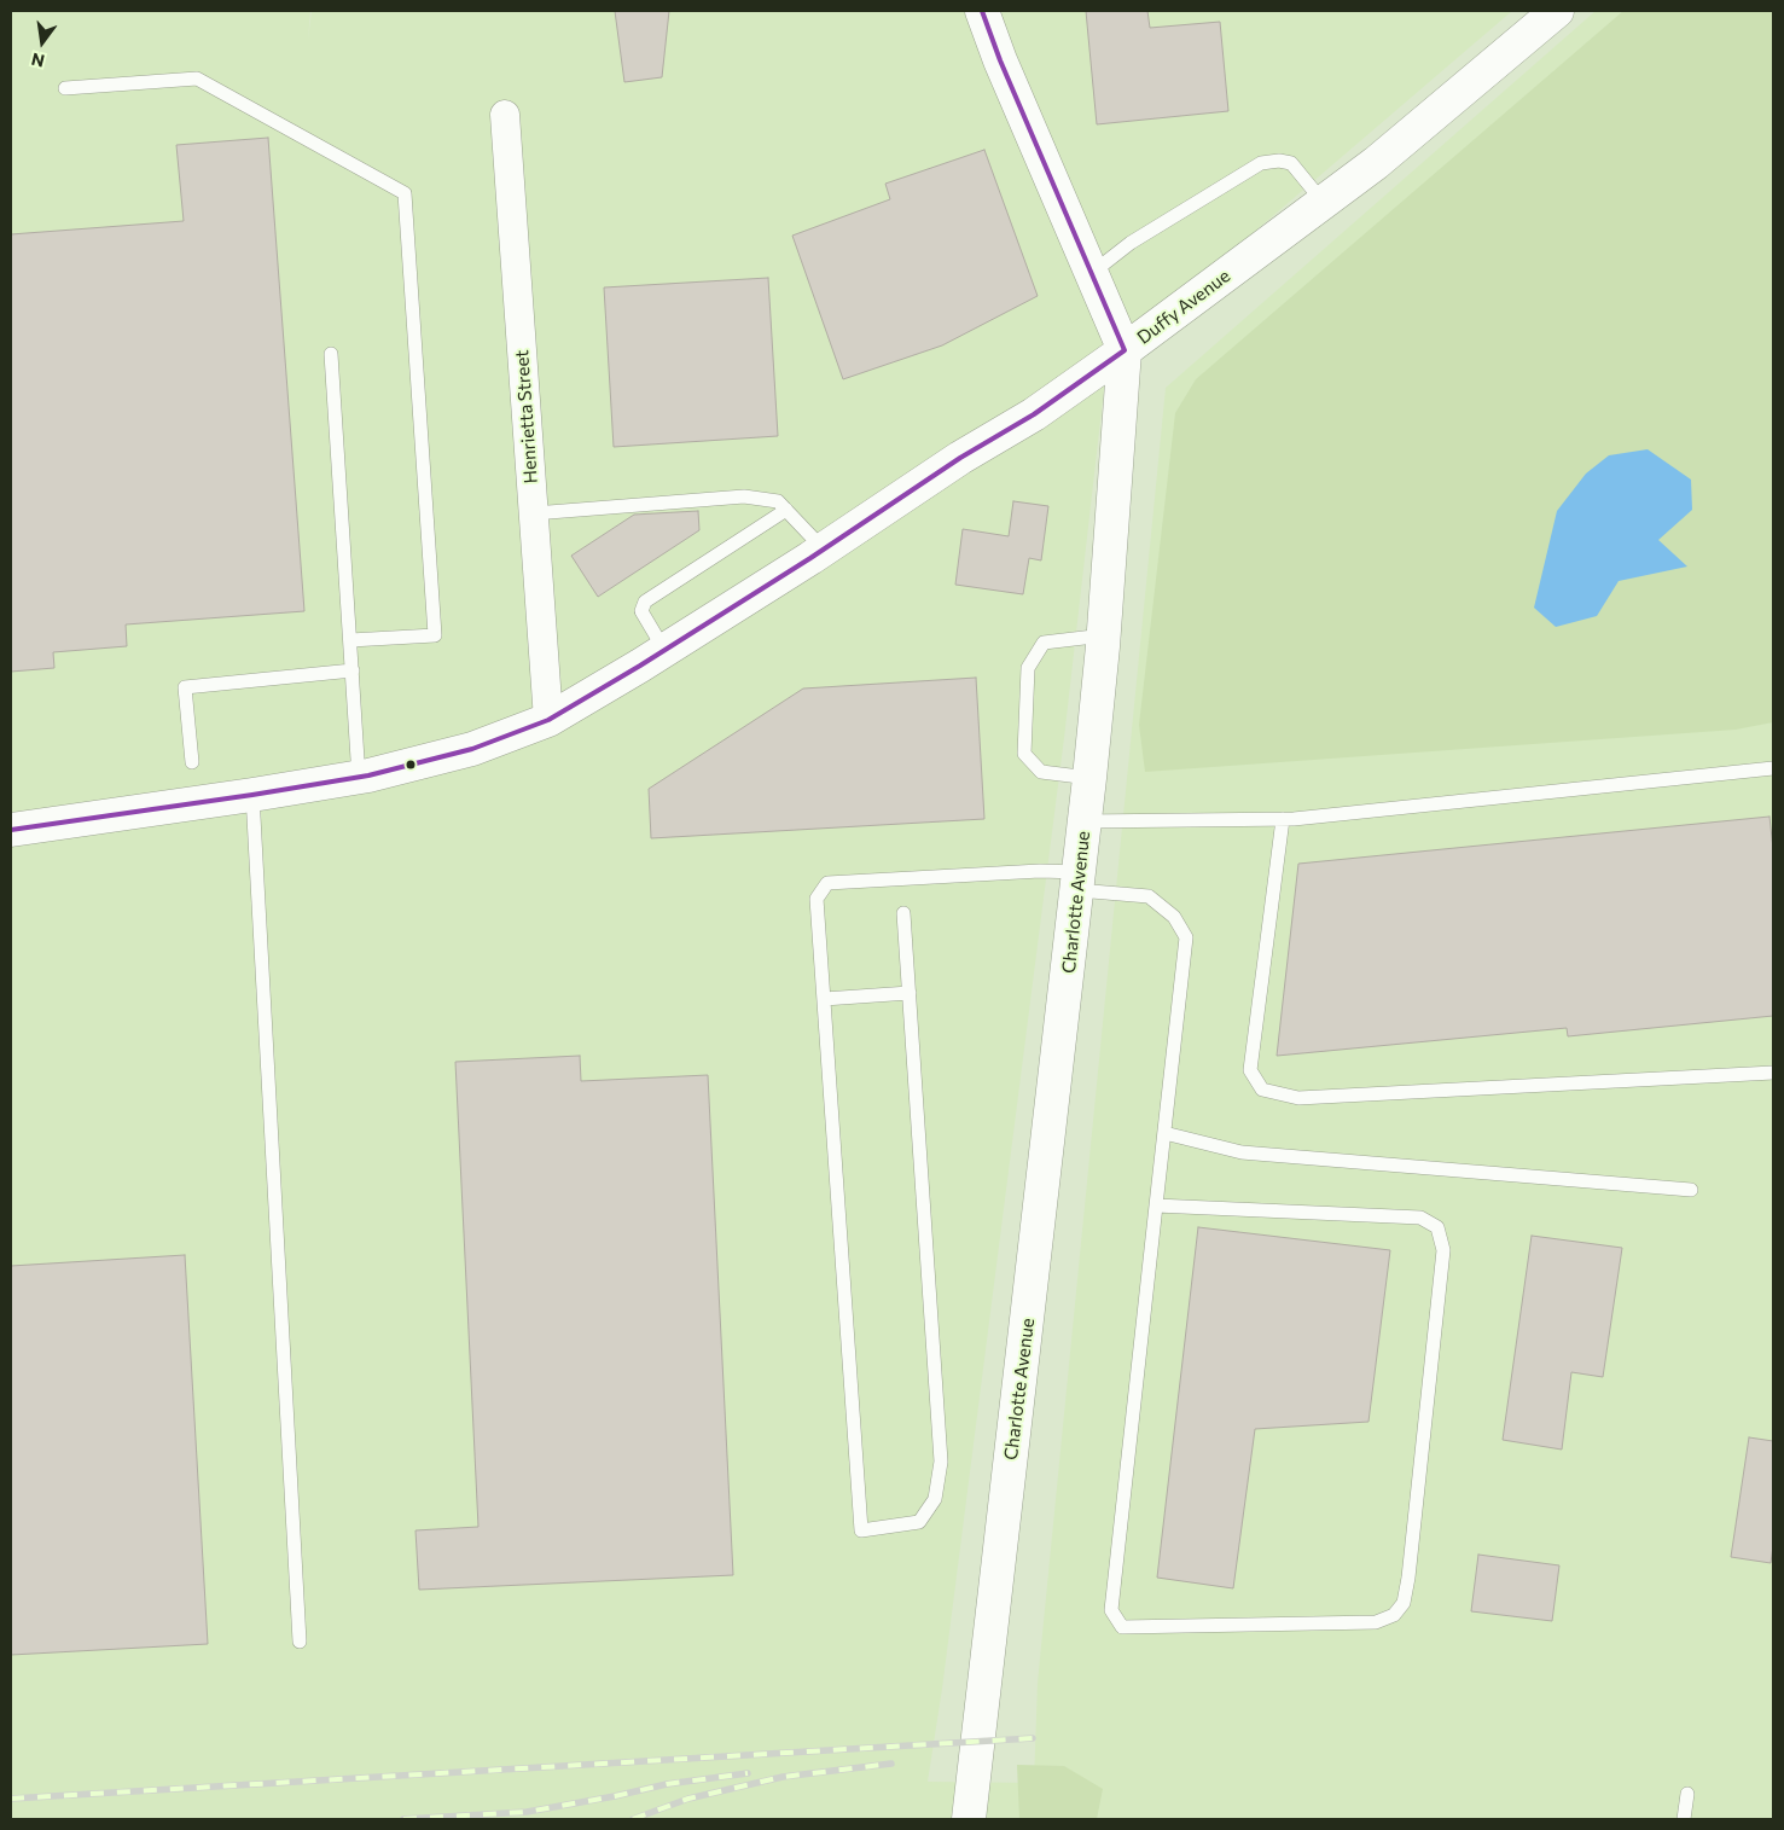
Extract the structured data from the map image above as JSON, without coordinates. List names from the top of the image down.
{
  "streets": {
    "street": ["Duffy Avenue", "Henrietta Street", "Charlotte Avenue"]
  },
  "crossings": [
    ["Duffy Avenue", "Henrietta Street"],
    ["Duffy Avenue", "Charlotte Avenue"]
  ],
  "north": "bottom"
}
